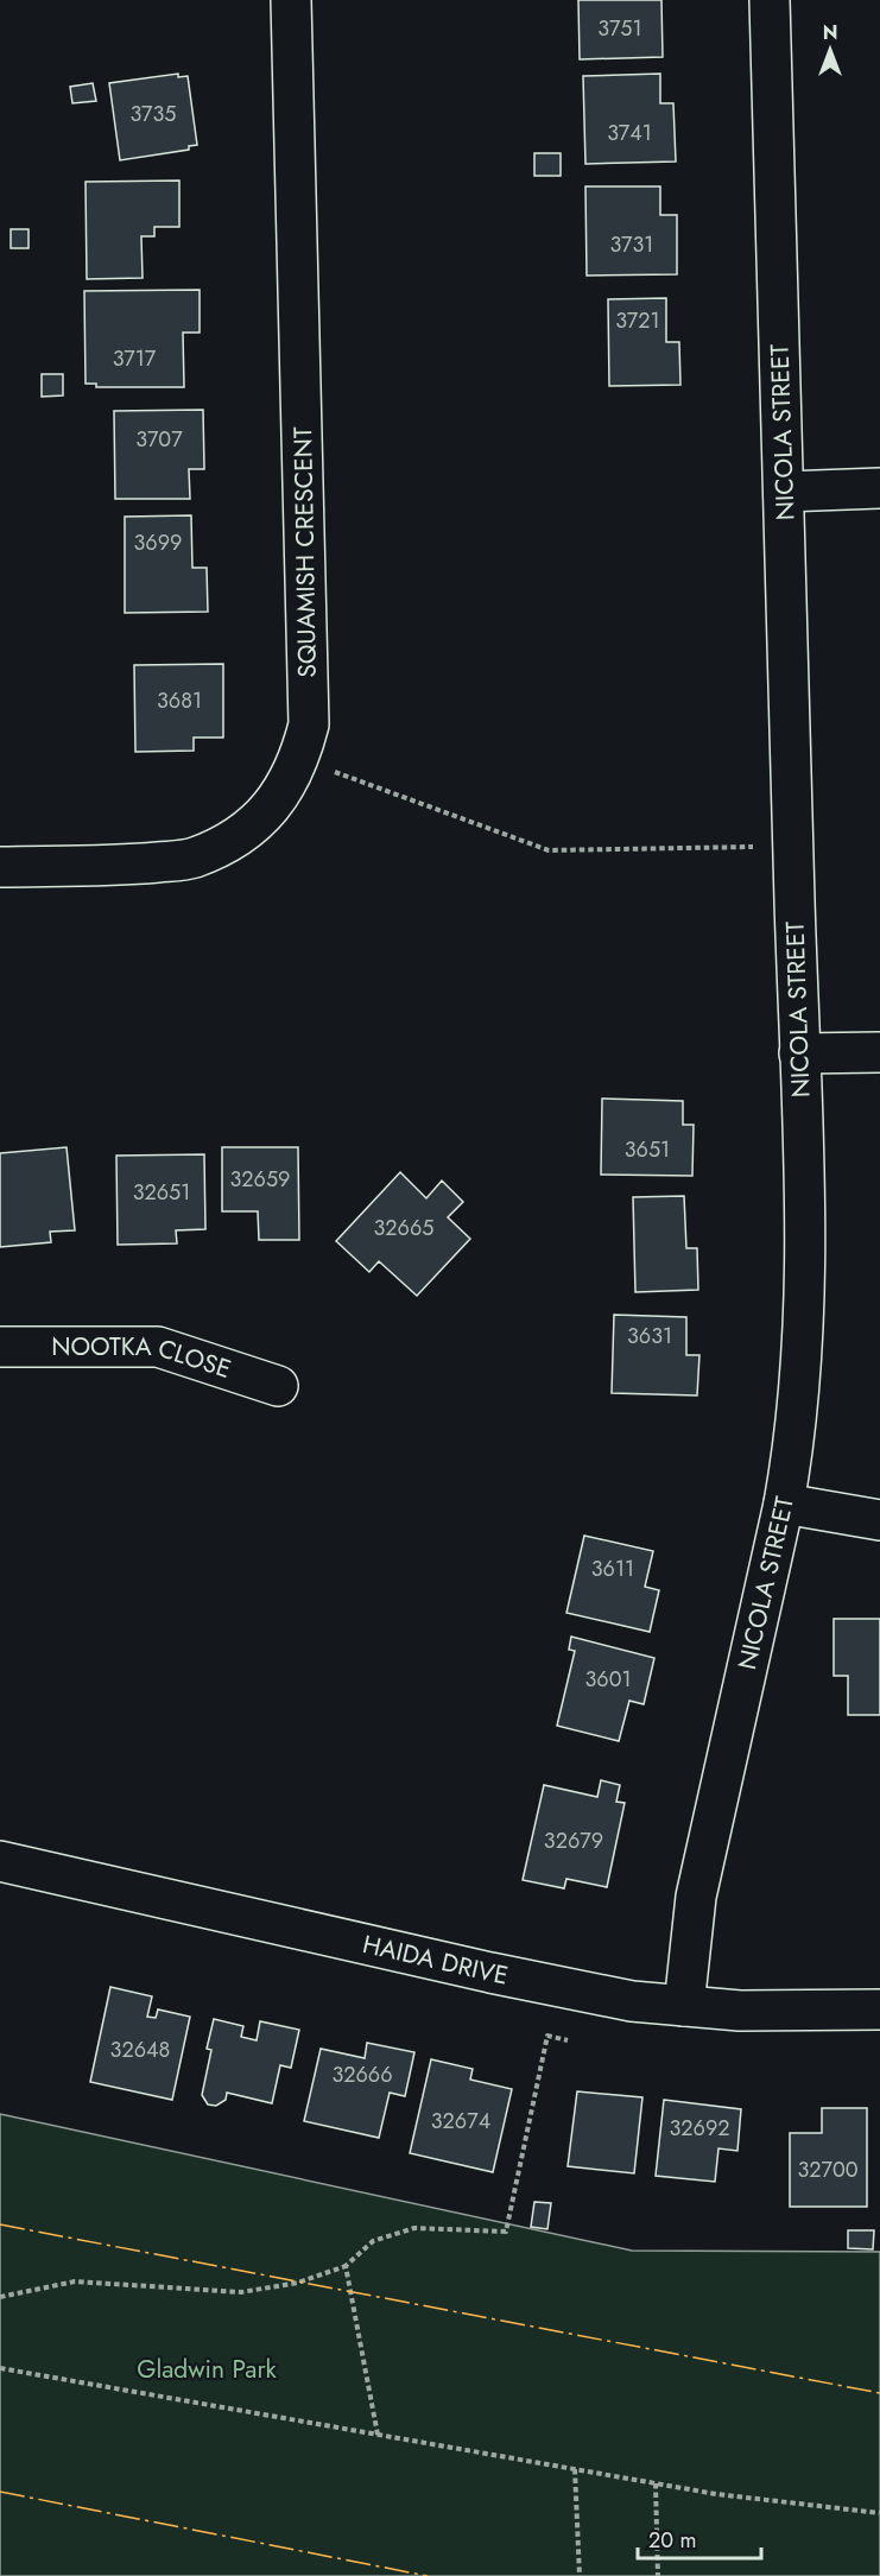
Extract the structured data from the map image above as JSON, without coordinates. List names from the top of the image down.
{
  "streets": {
    "street": [
      "NICOLA STREET",
      "SQUAMISH CRESCENT",
      "NOOTKA CLOSE",
      "HAIDA DRIVE"
    ]
  },
  "crossings": [
    ["NICOLA STREET", "HAIDA DRIVE"]
  ],
  "parks": ["Gladwin Park"],
  "house_numbers": [
    "3751",
    "3735",
    "3741",
    "3731",
    "3721",
    "3717",
    "3707",
    "3699",
    "3681",
    "3651",
    "32659",
    "32651",
    "32665",
    "3631",
    "3611",
    "3601",
    "32679",
    "32648",
    "32666",
    "32674",
    "32692",
    "32700"
  ],
  "scale_bar": "20 m",
  "north": "top"
}
